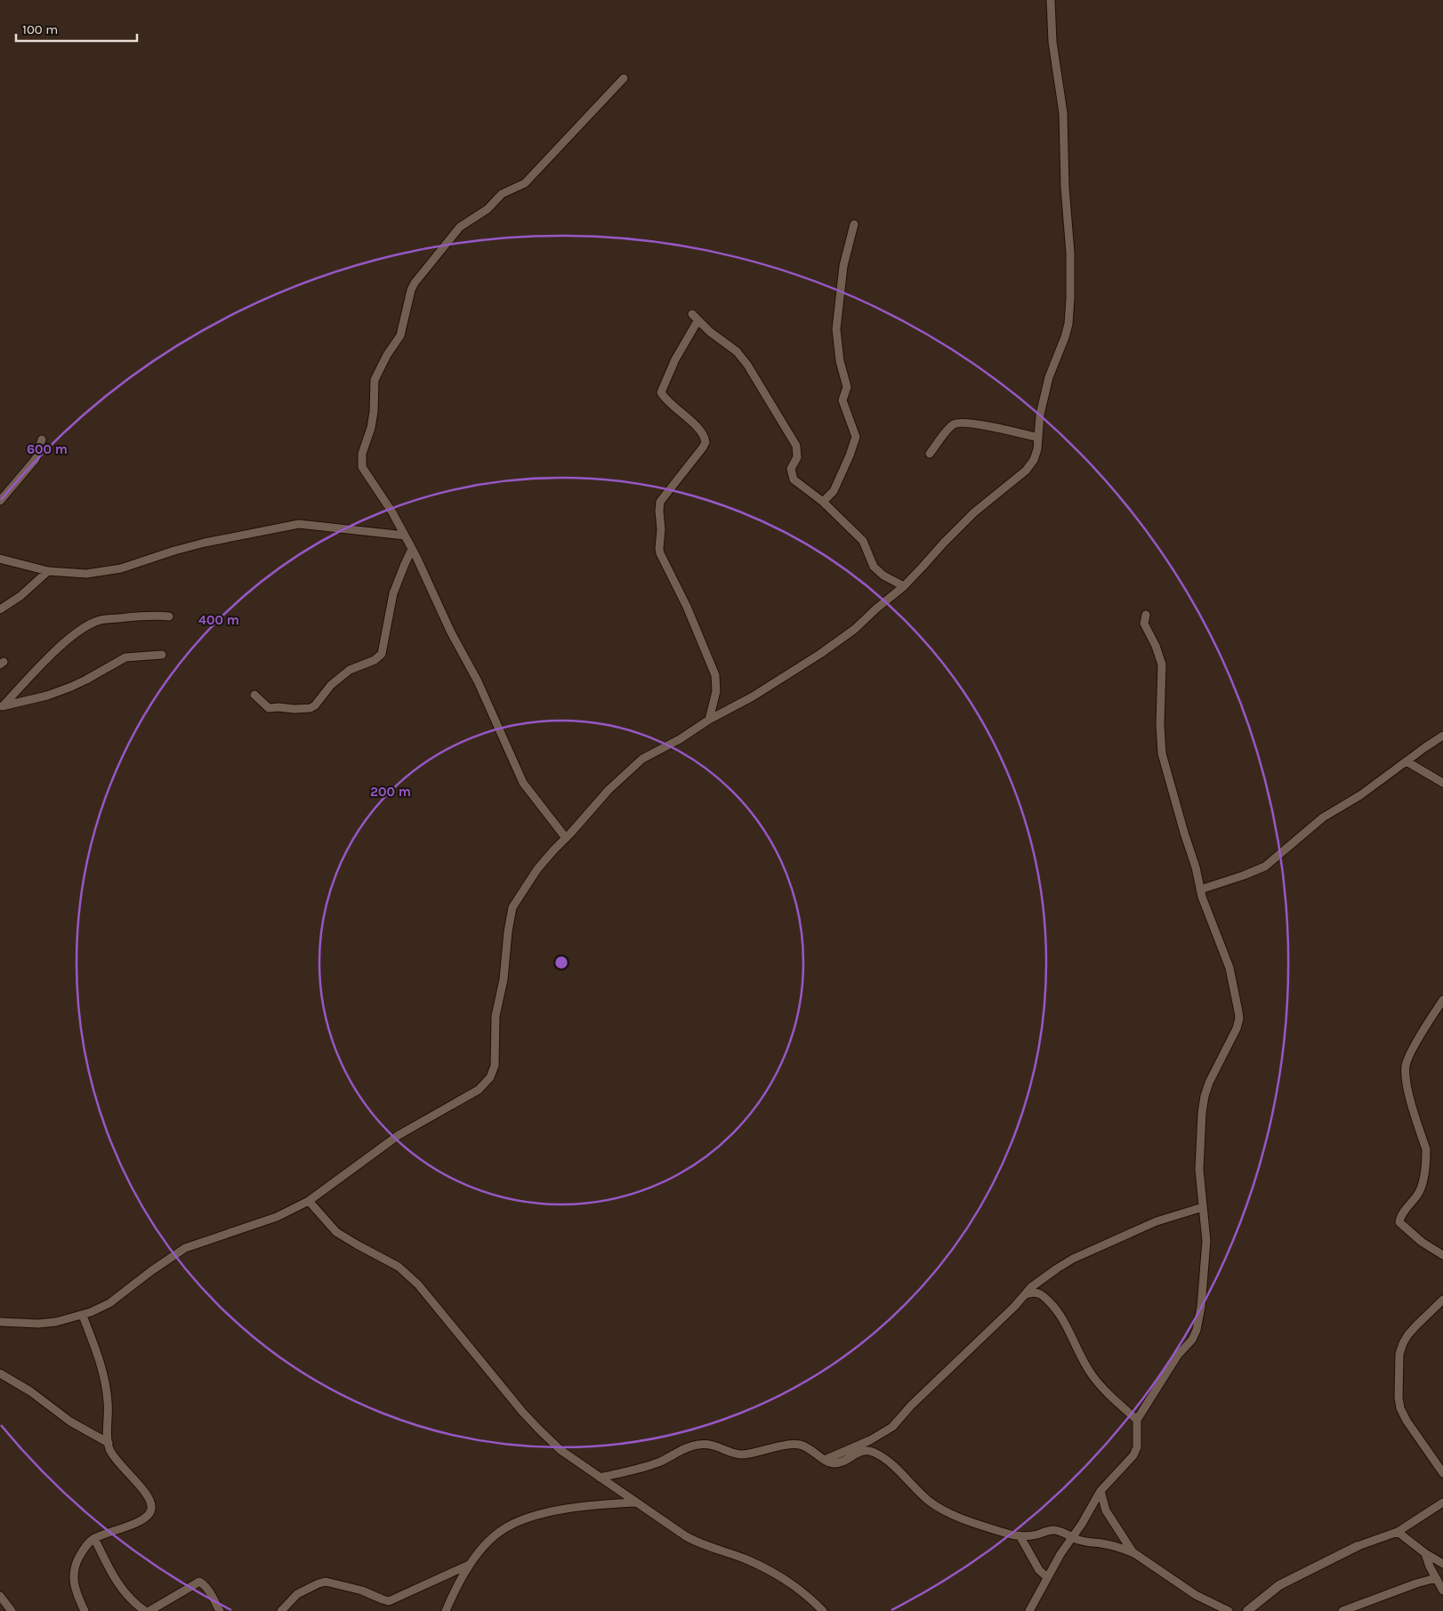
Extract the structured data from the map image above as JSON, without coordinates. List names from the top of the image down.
{
  "scale_bar": "100 m",
  "rings": ["600 m", "400 m", "200 m"]
}
